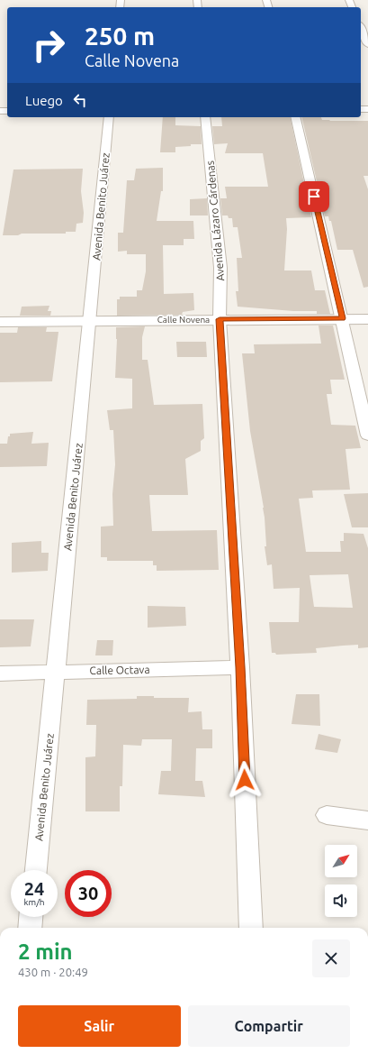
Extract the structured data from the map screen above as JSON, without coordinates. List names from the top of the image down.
{
  "streets": {
    "street": [
      "Avenida Benito Juárez",
      "Avenida Lázaro Cárdenas",
      "Calle Novena",
      "Calle Octava"
    ]
  },
  "crossings": [
    ["Avenida Benito Juárez", "Calle Novena"],
    ["Avenida Benito Juárez", "Calle Octava"],
    ["Avenida Lázaro Cárdenas", "Calle Novena"],
    ["Avenida Lázaro Cárdenas", "Calle Octava"]
  ],
  "north": "top right",
  "page": {
    "turn": ["250 m", "Calle Novena"],
    "then": "Luego",
    "speed": "24 km/h",
    "limit": "30",
    "heading": ["2 min", "430 m · 20:49"],
    "buttons": ["Salir", "Compartir"]
  }
}
